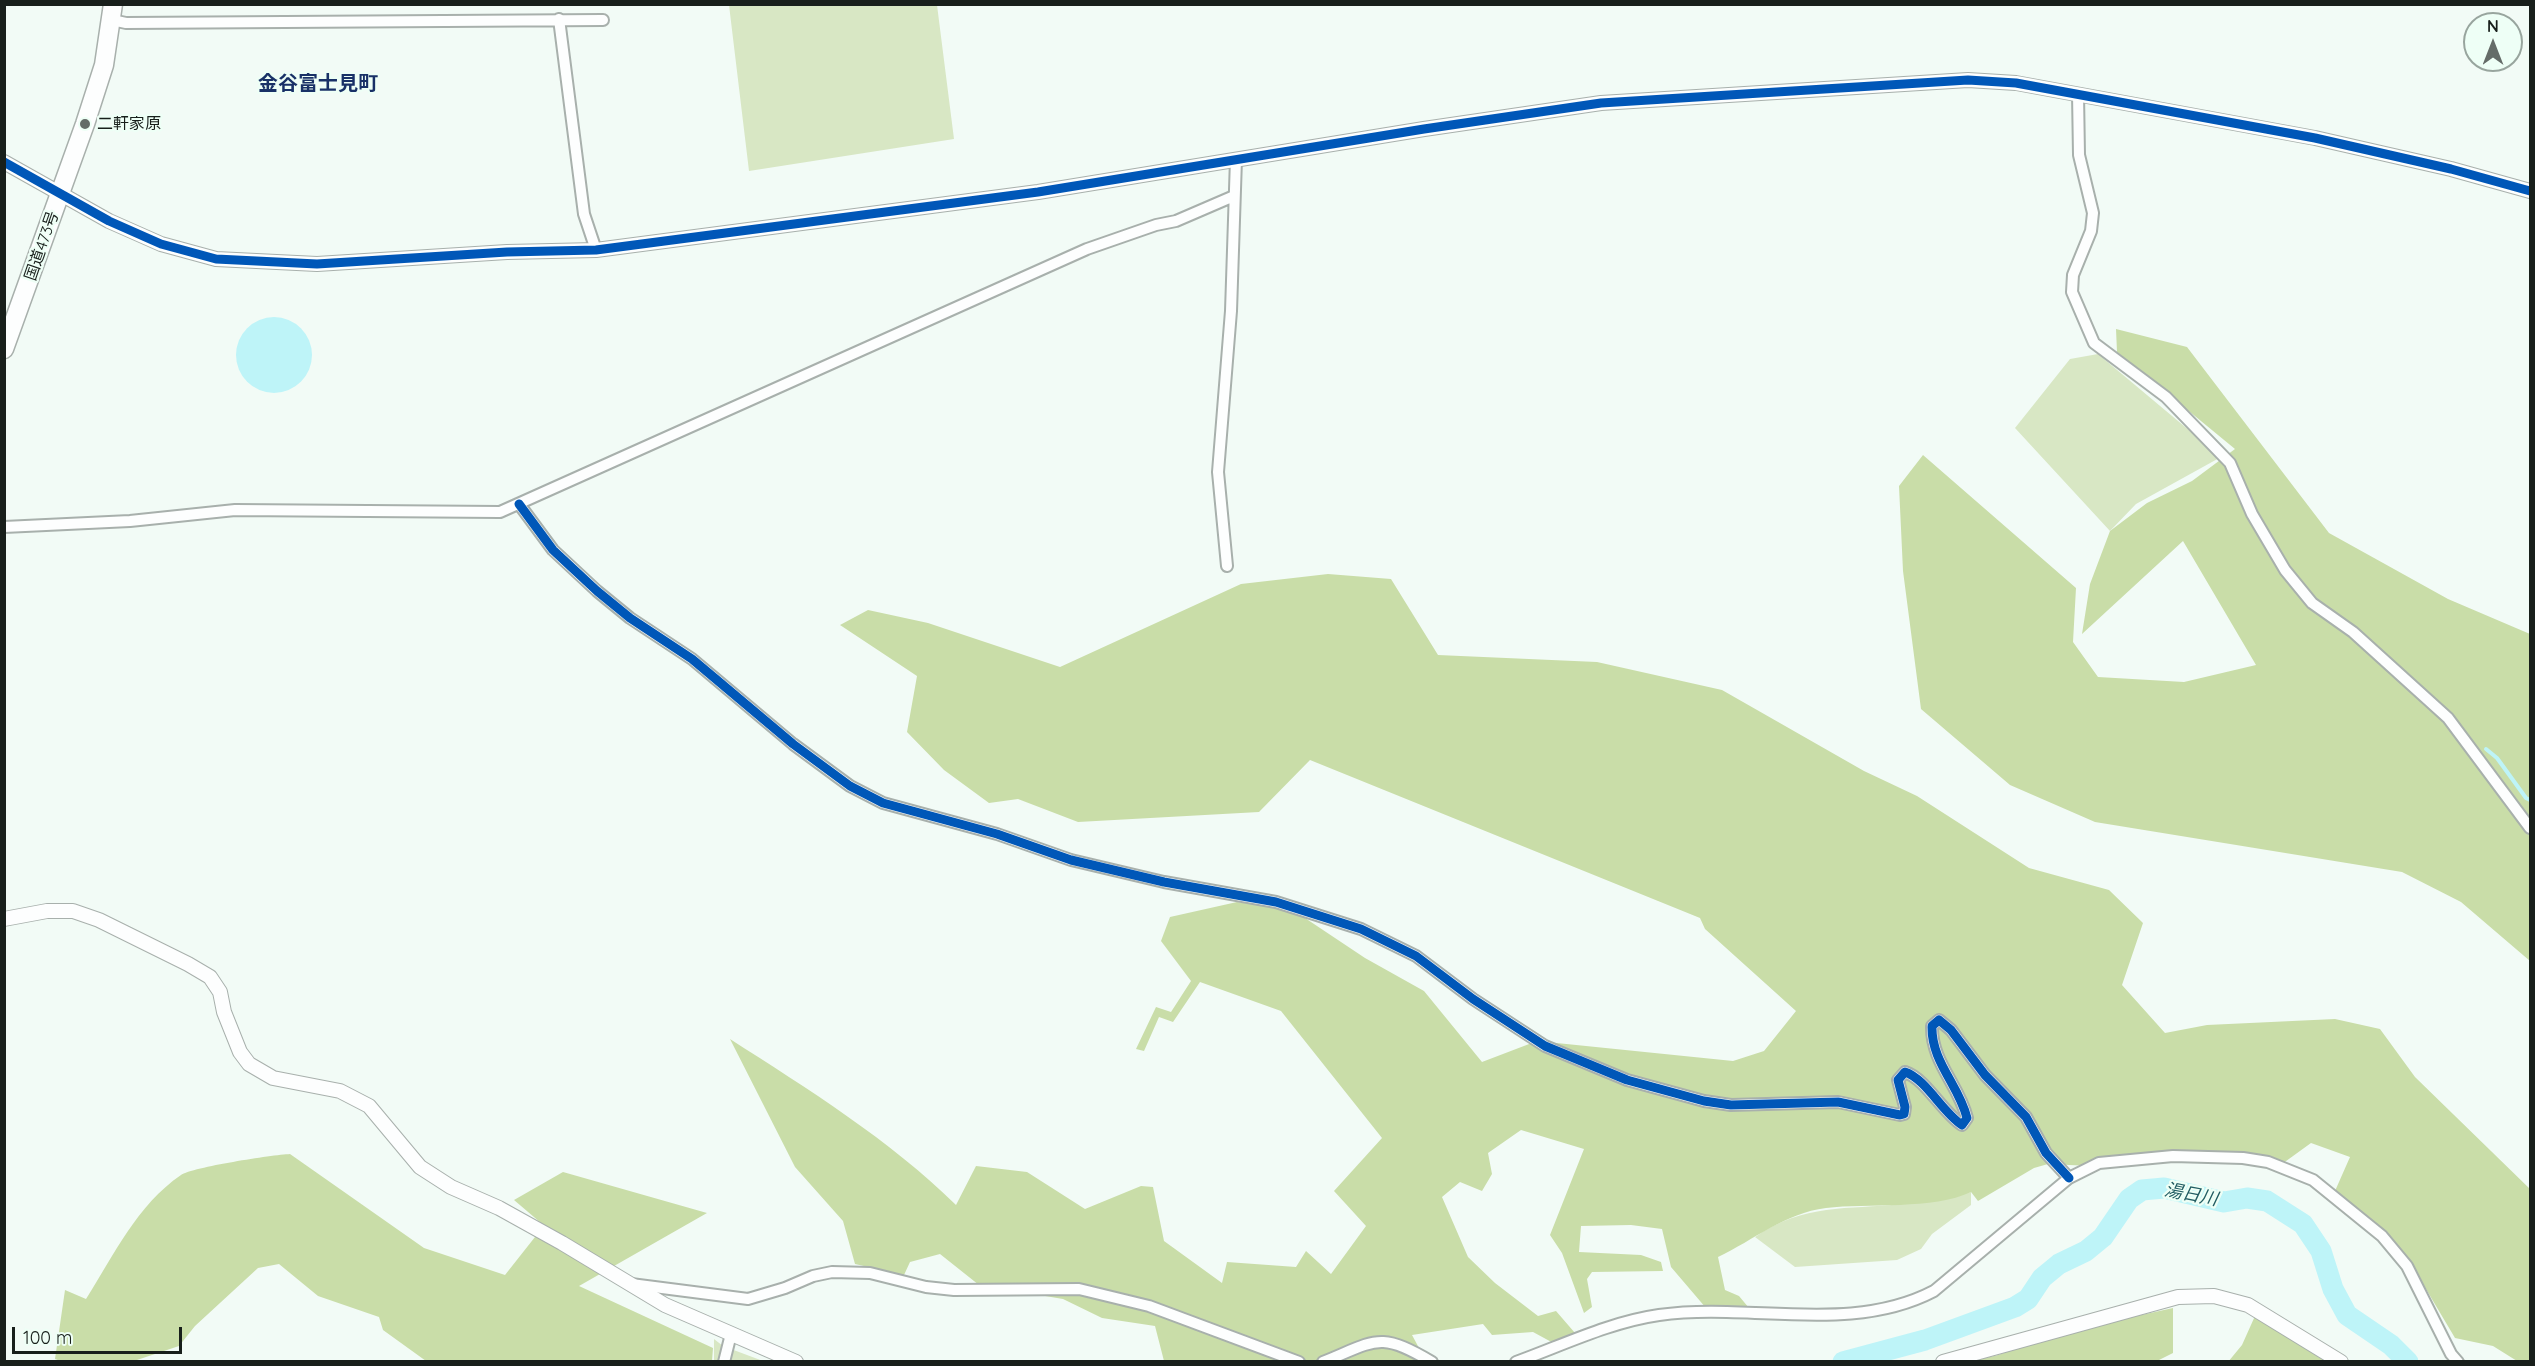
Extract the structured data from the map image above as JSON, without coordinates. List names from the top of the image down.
{
  "streets": {
    "highway": ["国道473号"]
  },
  "districts": ["金谷富士見町"],
  "water": ["湯日川"],
  "places": ["二軒家原"],
  "scale_bar": "100 m",
  "north": "top"
}
